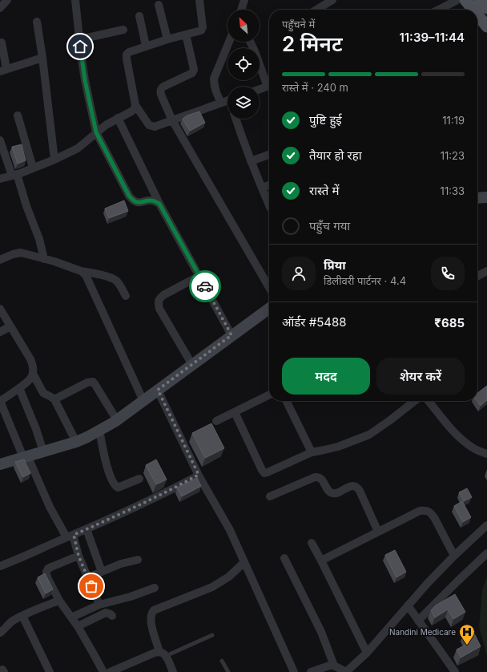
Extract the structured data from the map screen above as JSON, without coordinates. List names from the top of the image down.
{
  "places": {
    "hospital": ["Nandini Medicare"]
  },
  "north": "top left",
  "page": {
    "heading": ["2 मिनट", "पहुँचने में", "11:39–11:44"],
    "panel": [
      "प्रिया",
      "डिलीवरी पार्टनर · 4.4",
      "ऑर्डर #5488",
      "₹685"
    ],
    "bar": "रास्ते में · 240 m",
    "list": [
      ["पुष्टि हुई", "11:19"],
      ["तैयार हो रहा", "11:23"],
      ["रास्ते में", "11:33"],
      "पहुँच गया"
    ],
    "buttons": ["मदद", "शेयर करें"]
  }
}
